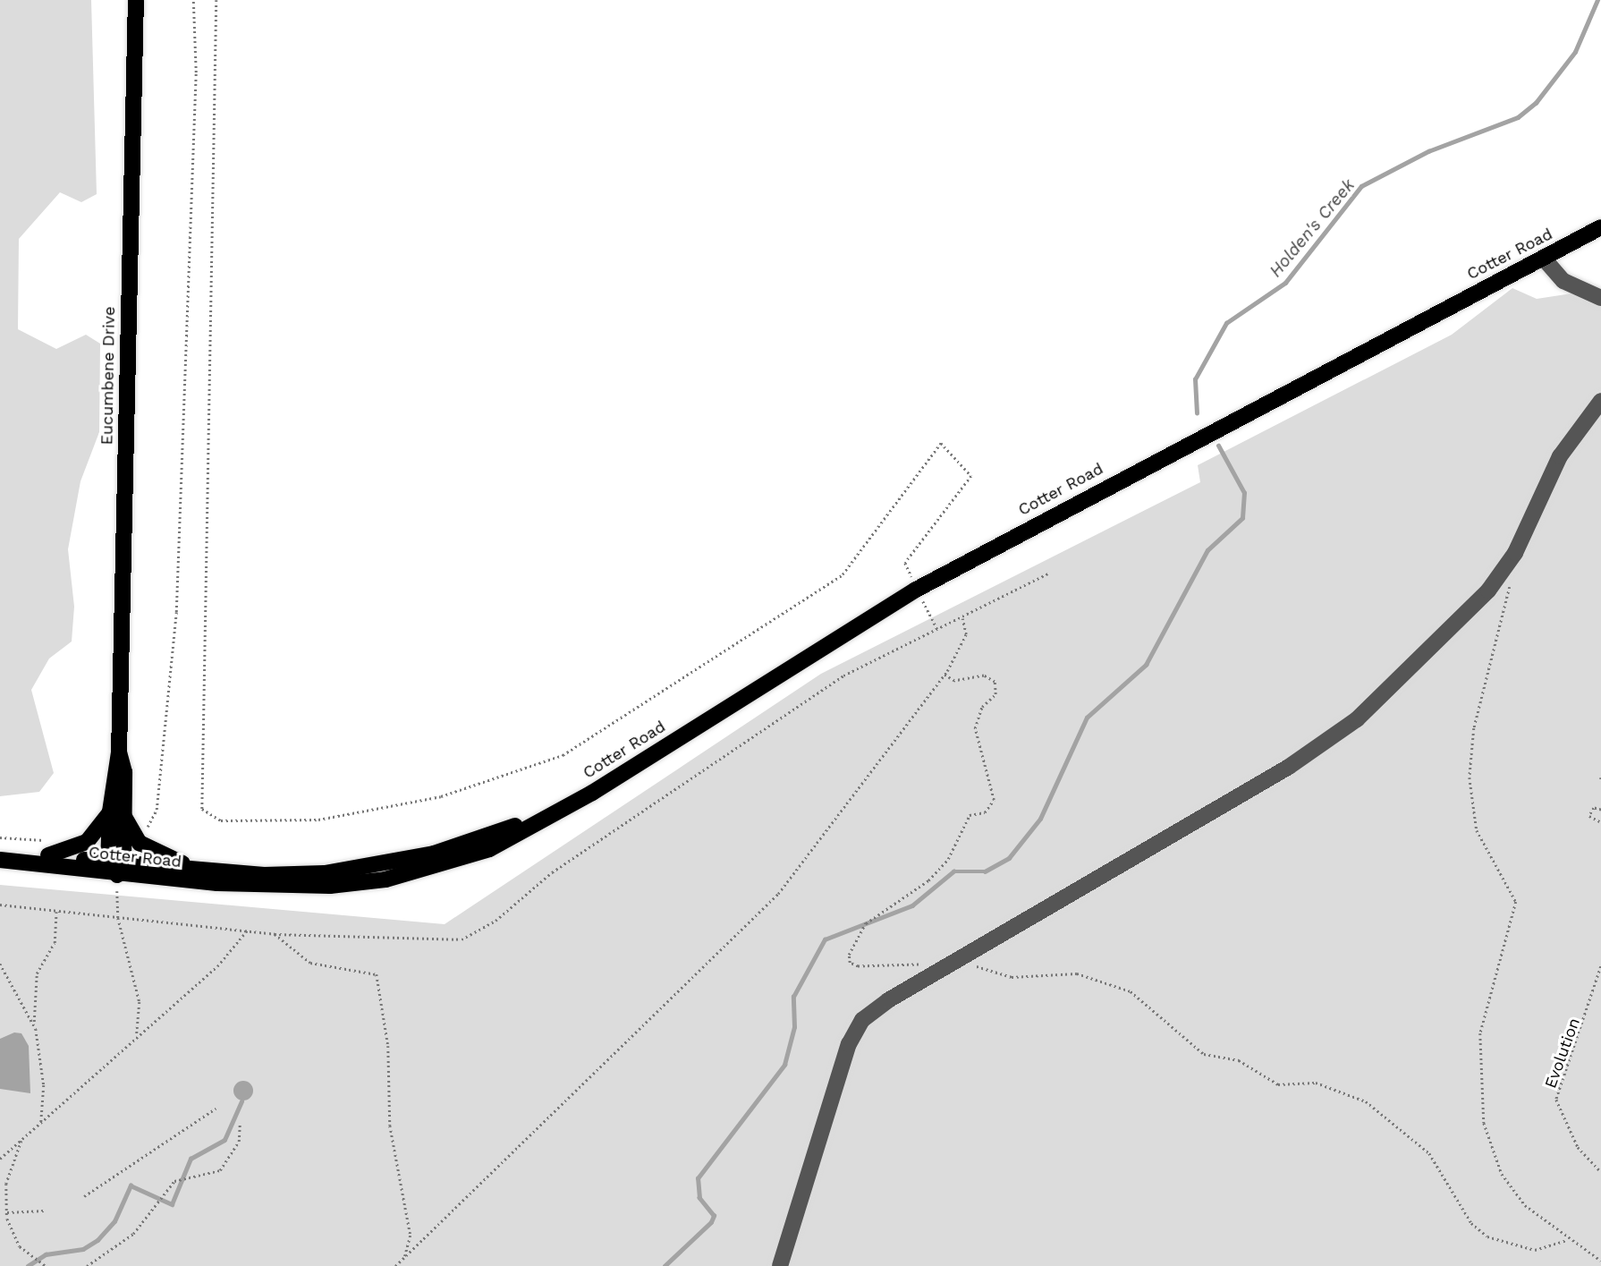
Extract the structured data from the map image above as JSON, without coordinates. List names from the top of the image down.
{
  "streets": {
    "main road": ["Cotter Road", "Eucumbene Drive"],
    "path": ["Evolution"]
  },
  "crossings": [
    ["Cotter Road", "Eucumbene Drive"]
  ],
  "water": ["Holden's Creek"]
}
